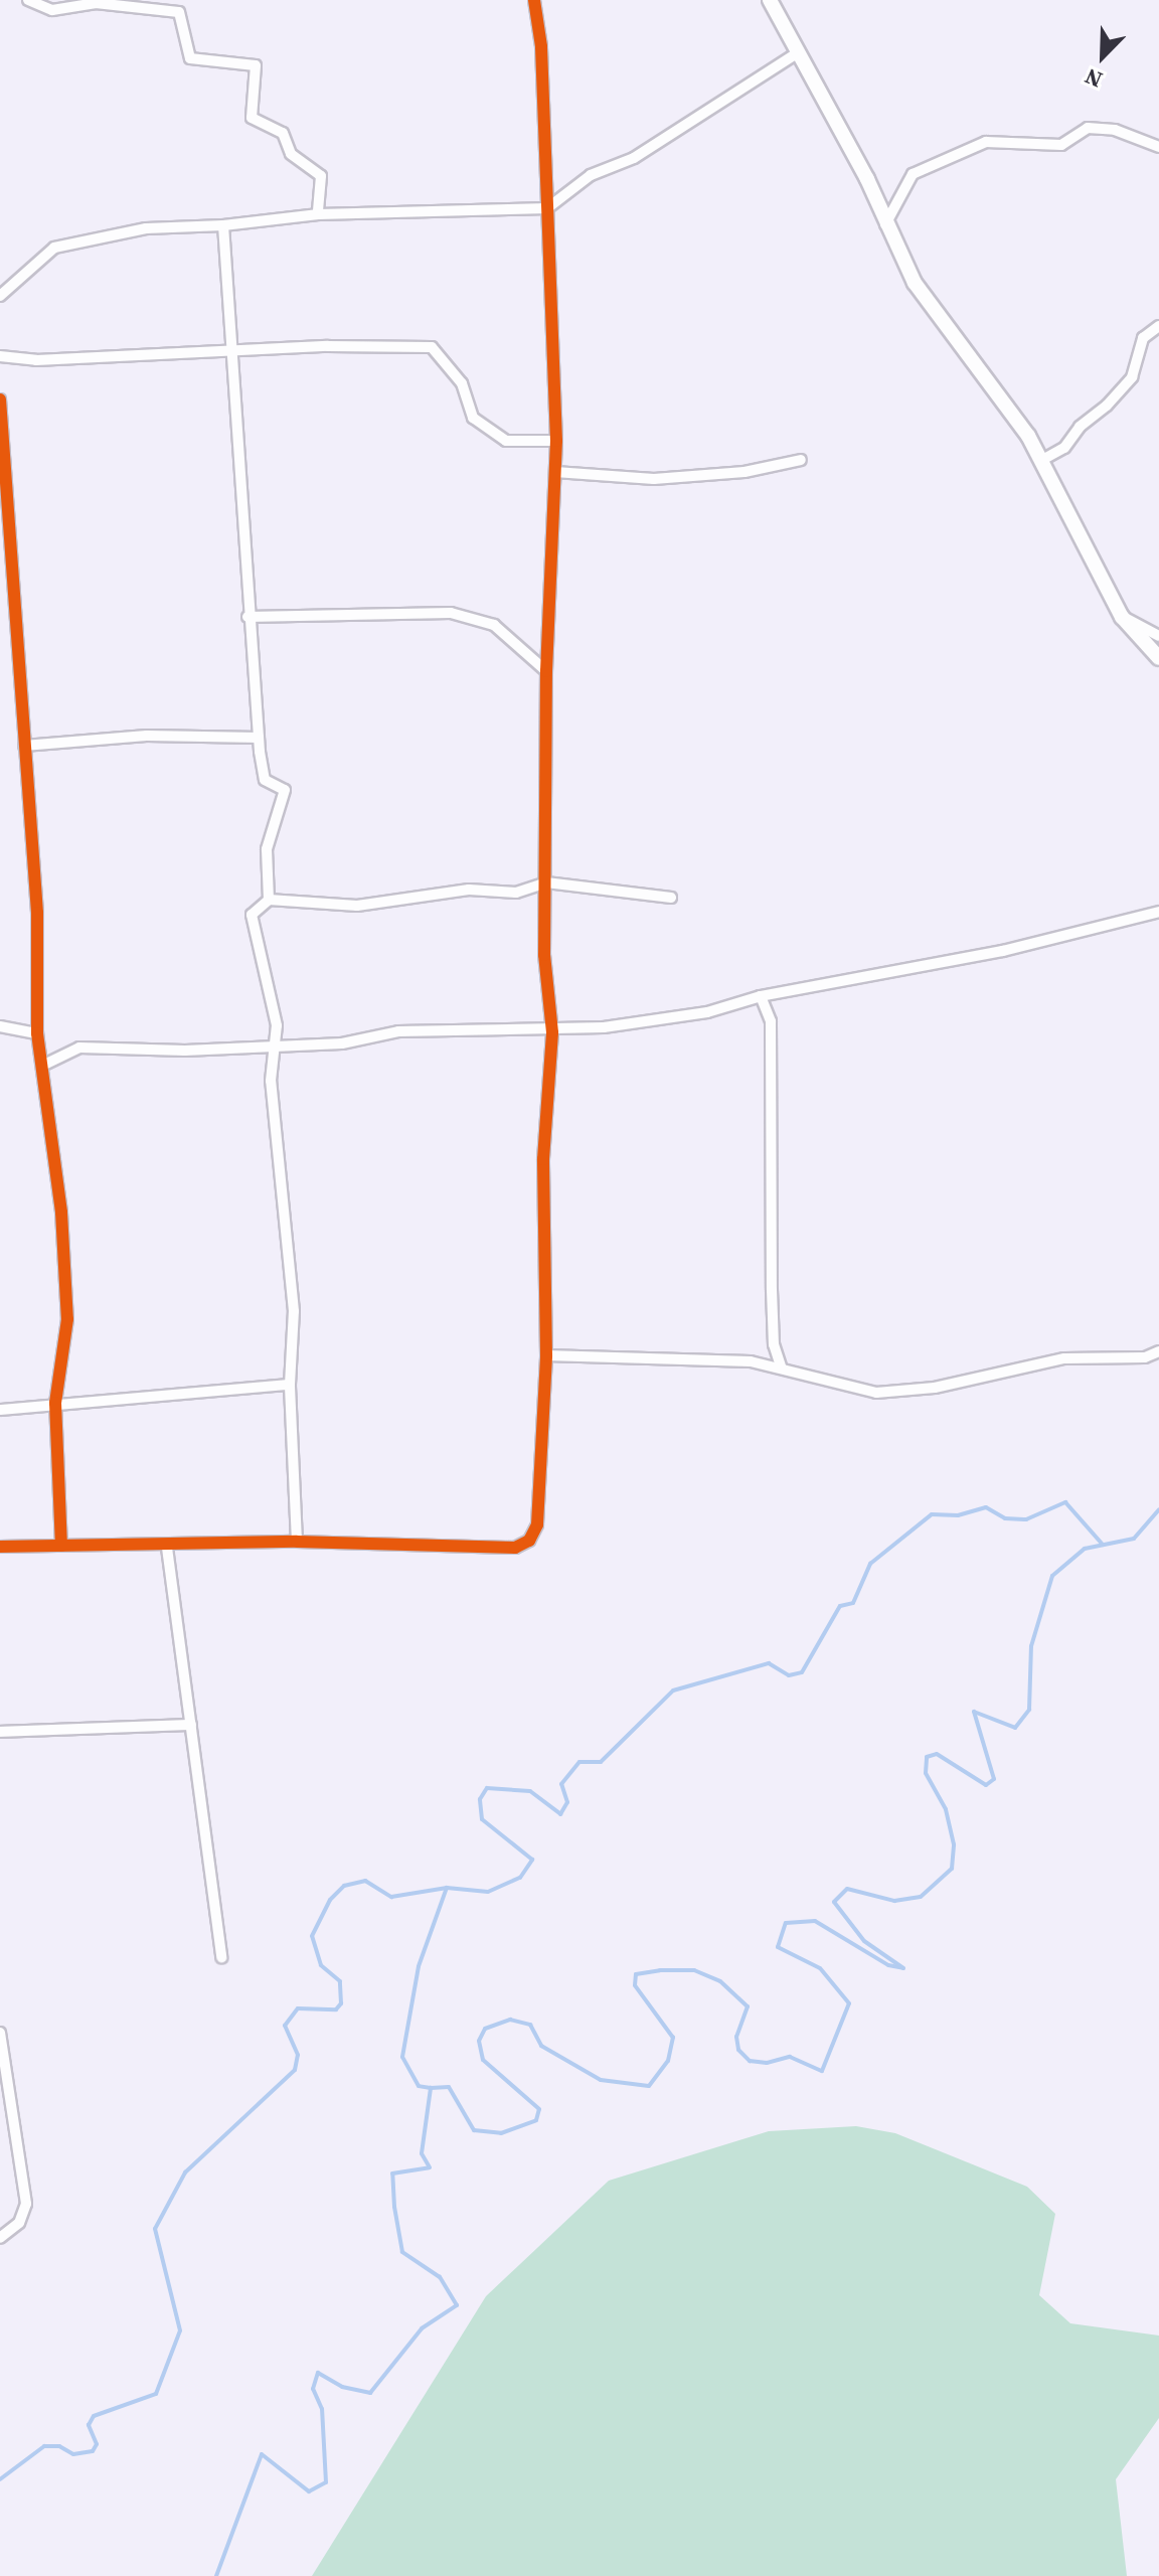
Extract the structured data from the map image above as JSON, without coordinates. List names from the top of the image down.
{
  "north": "bottom left"
}
